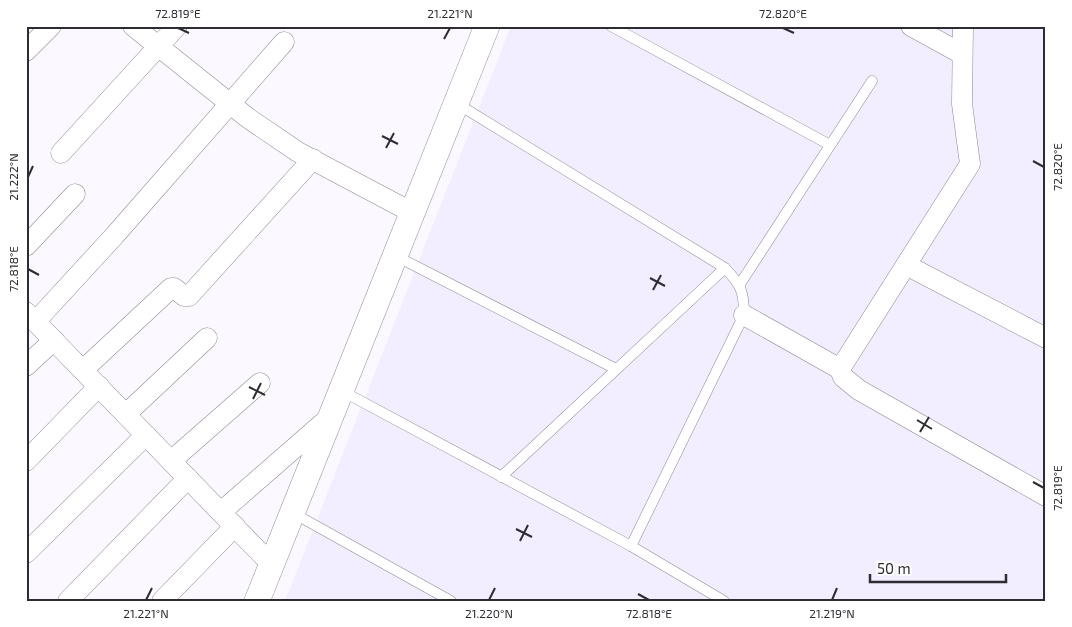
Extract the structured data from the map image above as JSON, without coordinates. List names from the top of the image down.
{
  "scale_bar": "50 m",
  "coordinates": [
    "72.819°E",
    "21.221°N",
    "72.820°E",
    "21.222°N",
    "72.818°E",
    "21.220°N",
    "21.219°N"
  ]
}
